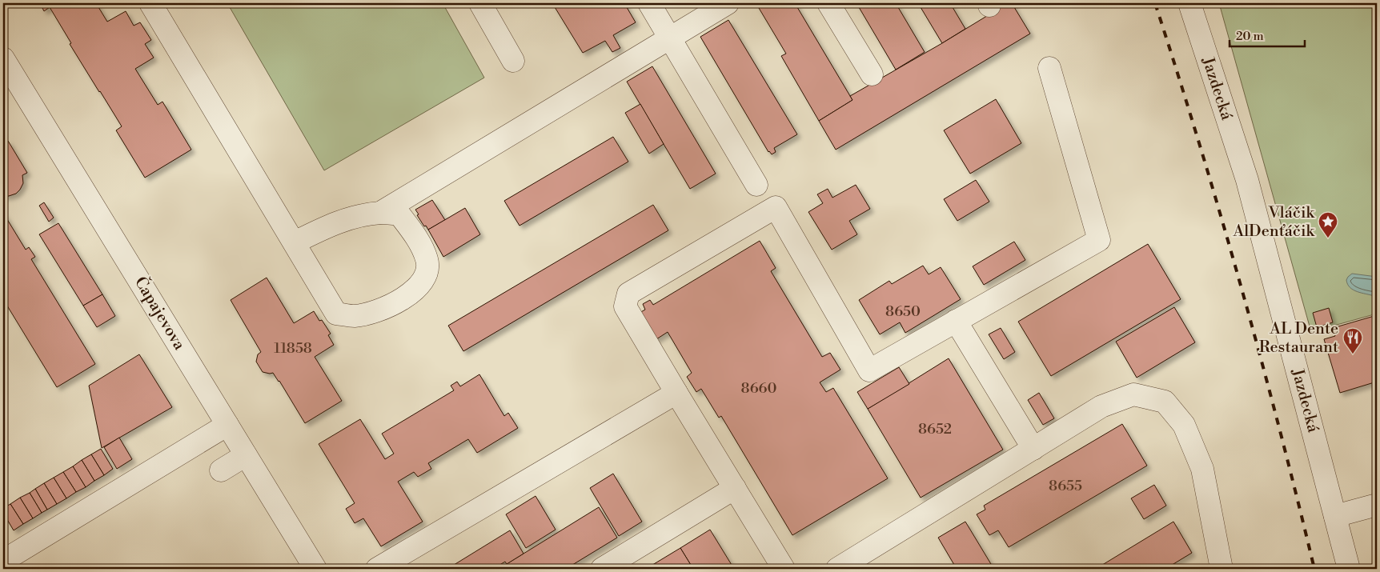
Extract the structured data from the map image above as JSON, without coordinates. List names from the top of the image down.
{
  "streets": {
    "street": ["Jazdecká", "Čapajevova"]
  },
  "places": {
    "place": ["Vláčik AlDenťáčik"],
    "restaurant": ["AL Dente Restaurant"]
  },
  "house_numbers": [
    "8650",
    "11858",
    "8660",
    "8652",
    "8655"
  ],
  "scale_bar": "20 m"
}
